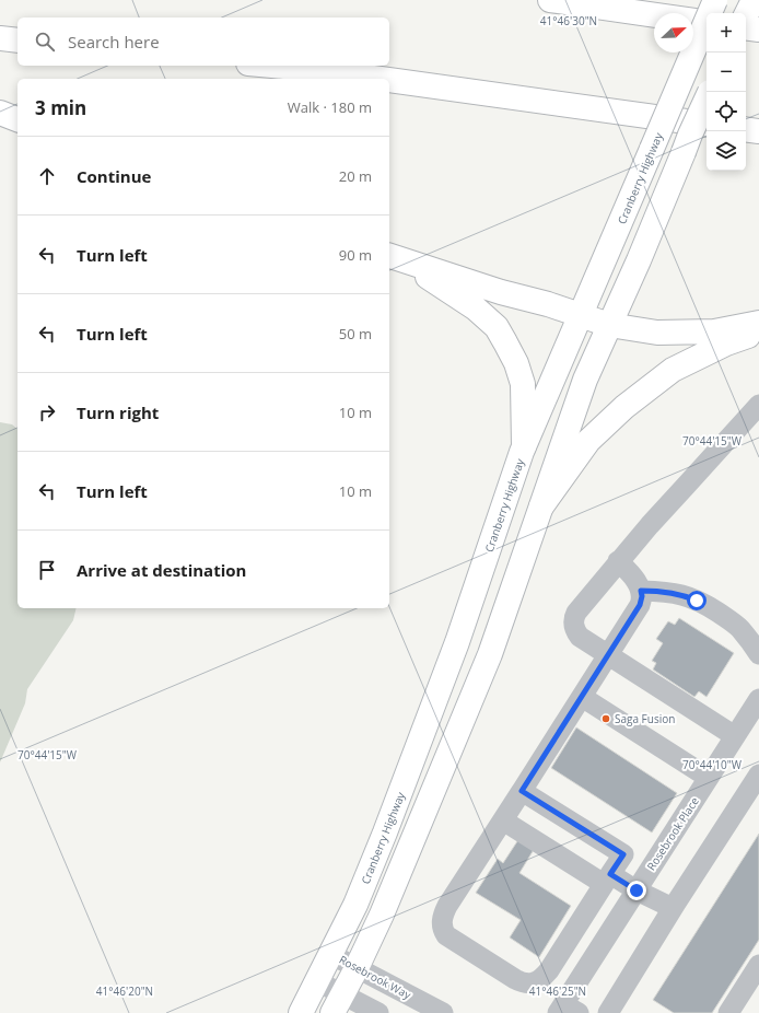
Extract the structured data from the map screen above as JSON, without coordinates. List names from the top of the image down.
{
  "streets": {
    "main road": ["Cranberry Highway"],
    "street": ["Rosebrook Place", "Rosebrook Way"]
  },
  "crossings": [
    ["Cranberry Highway", "Rosebrook Way"]
  ],
  "places": ["Saga Fusion"],
  "north": "top right",
  "page": {
    "map_buttons": ["+", "−"],
    "search": "Search here",
    "heading": ["3 min", "Walk · 180 m"],
    "list": [
      ["Continue", "20 m"],
      ["Turn left", "90 m"],
      ["Turn left", "50 m"],
      ["Turn right", "10 m"],
      ["Turn left", "10 m"],
      "Arrive at destination"
    ]
  },
  "coordinates": [
    "41°46'30\"N",
    "70°44'15\"W",
    "70°44'10\"W",
    "41°46'20\"N",
    "41°46'25\"N"
  ]
}
